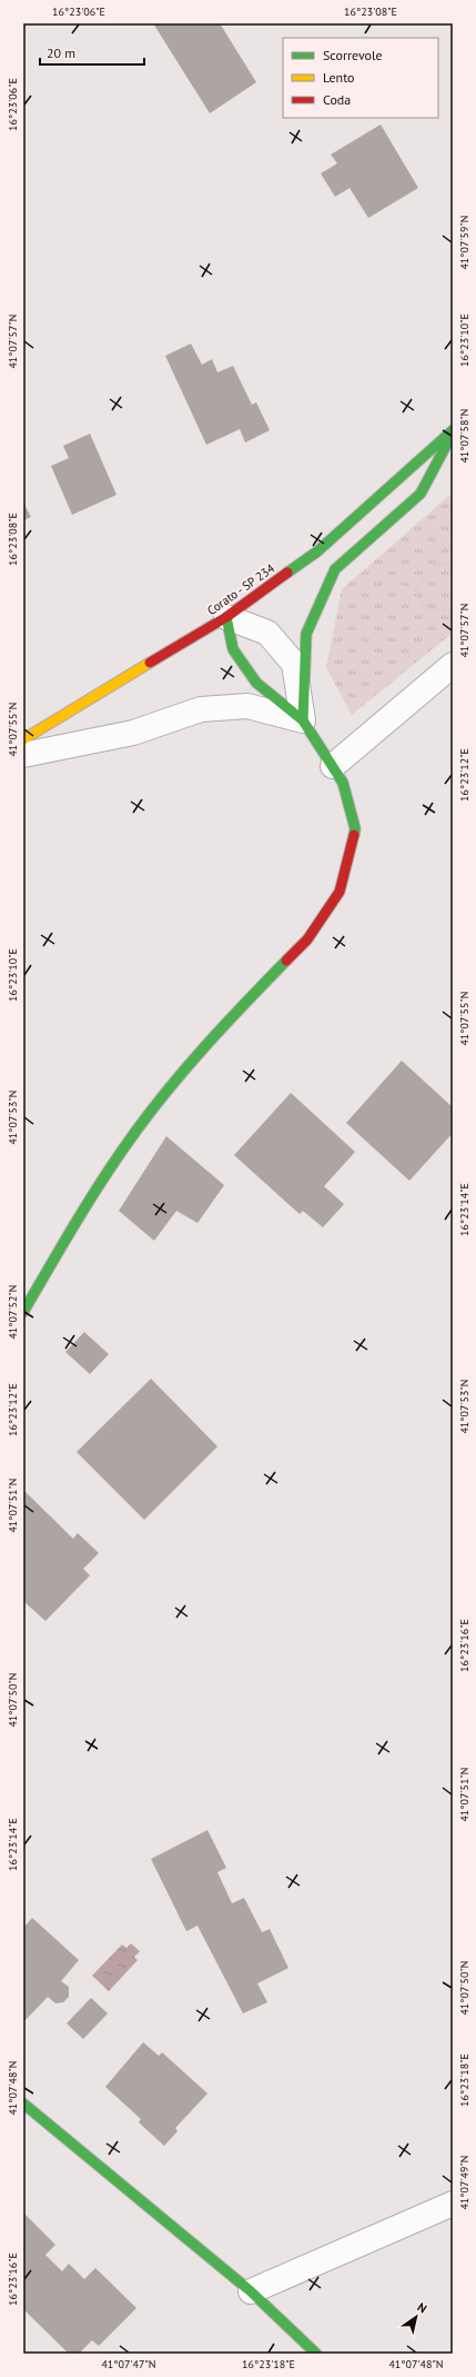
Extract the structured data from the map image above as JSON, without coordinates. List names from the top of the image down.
{
  "streets": {
    "street": ["Corato - SP 234"]
  },
  "legend": ["Scorrevole", "Lento", "Coda"],
  "scale_bar": "20 m",
  "north": "top right",
  "coordinates": [
    "16°23'06\"E",
    "16°23'08\"E",
    "41°07'59\"N",
    "16°23'10\"E",
    "41°07'57\"N",
    "41°07'58\"N",
    "41°07'55\"N",
    "16°23'12\"E",
    "41°07'53\"N",
    "16°23'14\"E",
    "41°07'52\"N",
    "41°07'51\"N",
    "16°23'16\"E",
    "41°07'50\"N",
    "16°23'18\"E",
    "41°07'48\"N",
    "41°07'49\"N",
    "41°07'47\"N"
  ]
}
